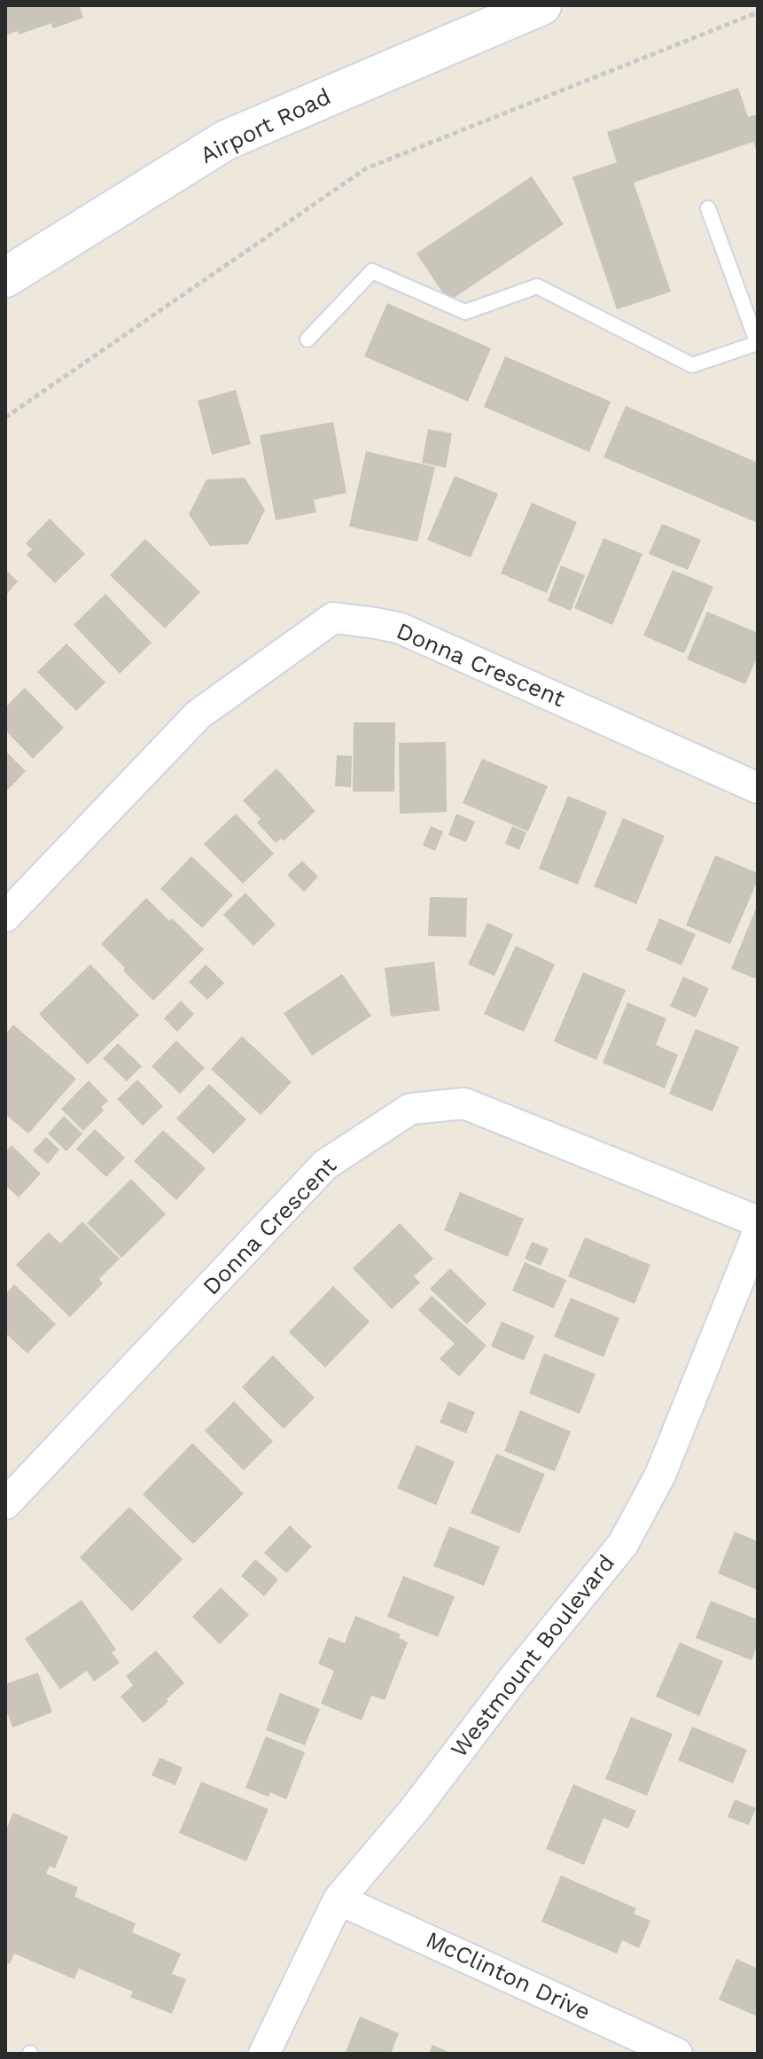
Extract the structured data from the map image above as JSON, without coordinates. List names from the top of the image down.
{
  "streets": {
    "main road": ["Airport Road"],
    "street": ["Donna Crescent", "Westmount Boulevard", "McClinton Drive"]
  },
  "crossings": [
    ["Westmount Boulevard", "McClinton Drive"]
  ]
}
